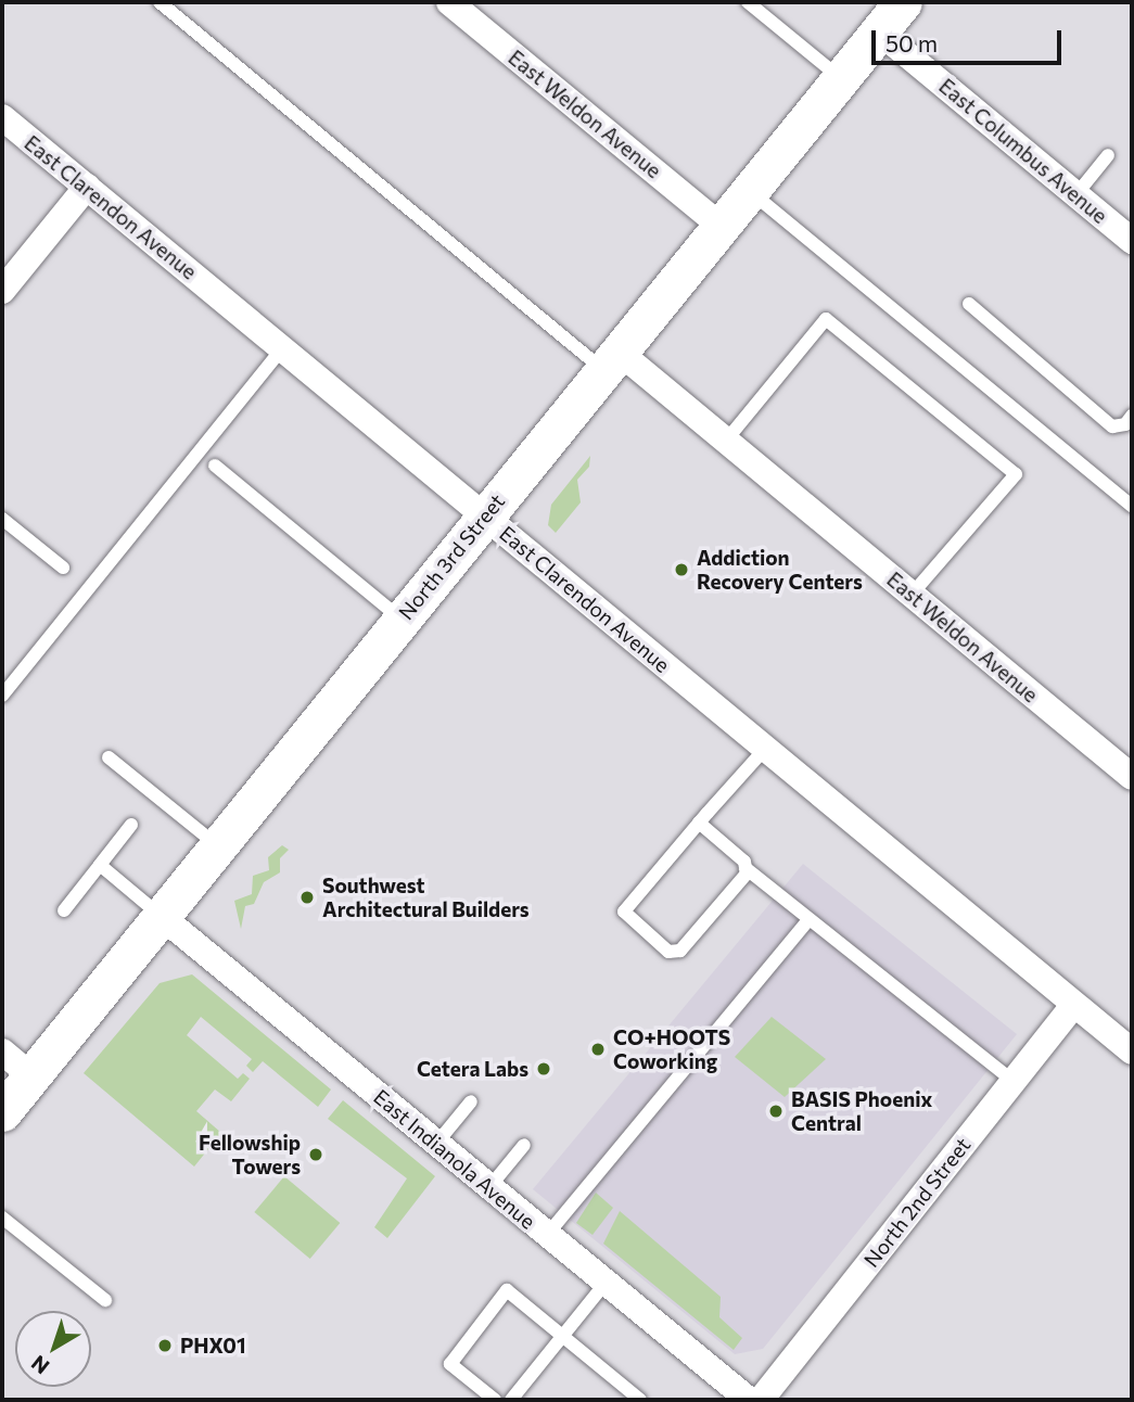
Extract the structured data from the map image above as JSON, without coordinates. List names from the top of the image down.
{
  "streets": {
    "street": [
      "East Weldon Avenue",
      "East Columbus Avenue",
      "East Clarendon Avenue",
      "North 3rd Street",
      "East Indianola Avenue",
      "North 2nd Street"
    ]
  },
  "crossings": [
    ["East Weldon Avenue", "North 3rd Street"],
    ["East Columbus Avenue", "North 3rd Street"],
    ["East Clarendon Avenue", "North 3rd Street"],
    ["East Clarendon Avenue", "North 2nd Street"],
    ["North 3rd Street", "East Indianola Avenue"]
  ],
  "places": [
    "Addiction Recovery Centers",
    "Southwest Architectural Builders",
    "CO+HOOTS Coworking",
    "Cetera Labs",
    "BASIS Phoenix Central",
    "Fellowship Towers",
    "PHX01"
  ],
  "scale_bar": "50 m",
  "north": "bottom left"
}
